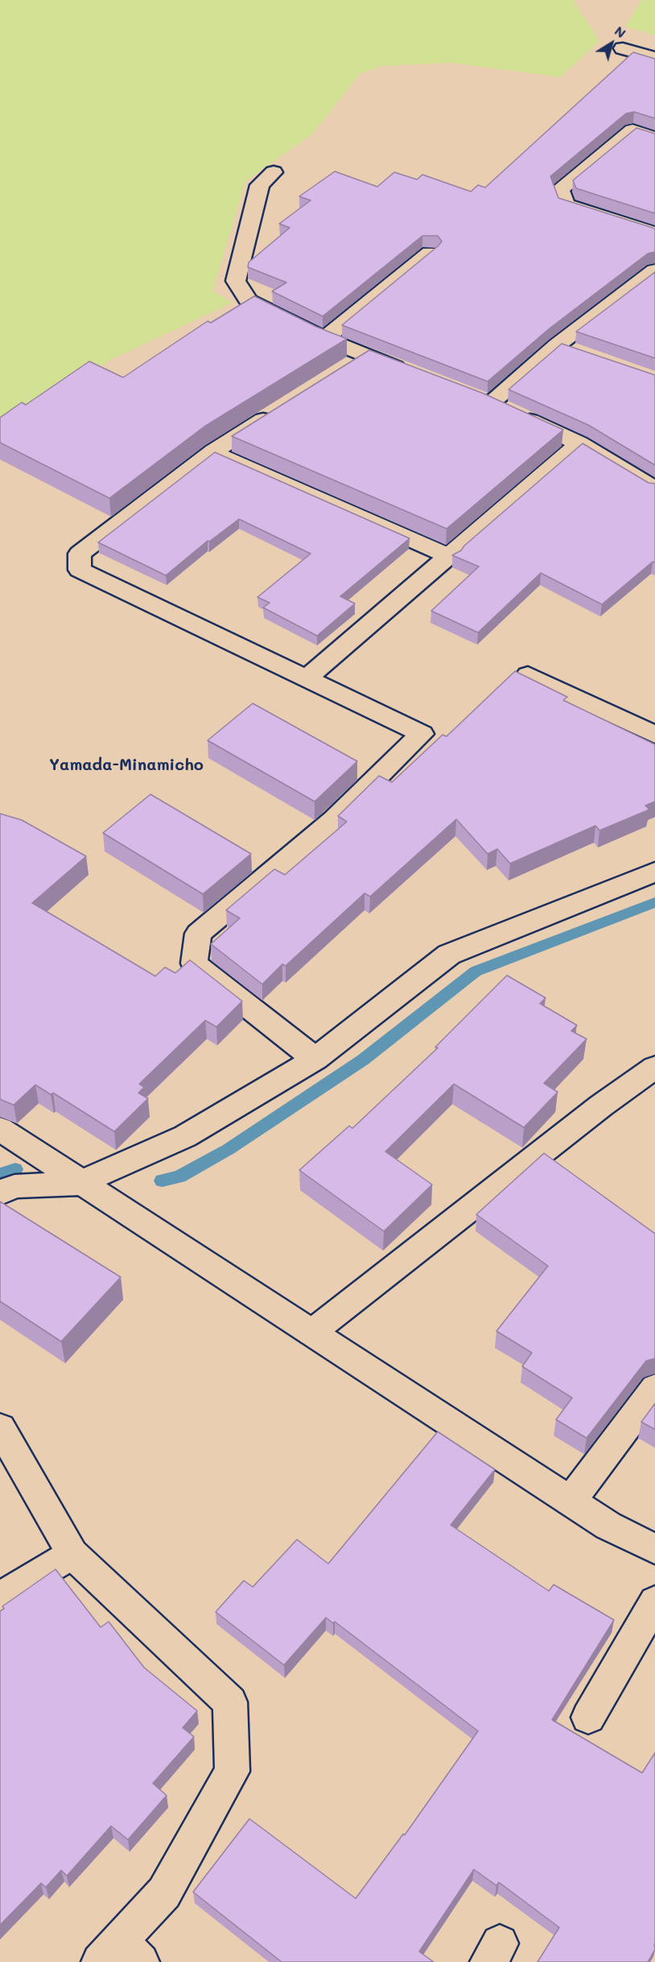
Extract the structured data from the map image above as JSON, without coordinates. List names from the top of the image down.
{
  "districts": ["Yamada-Minamicho"],
  "north": "top right"
}
